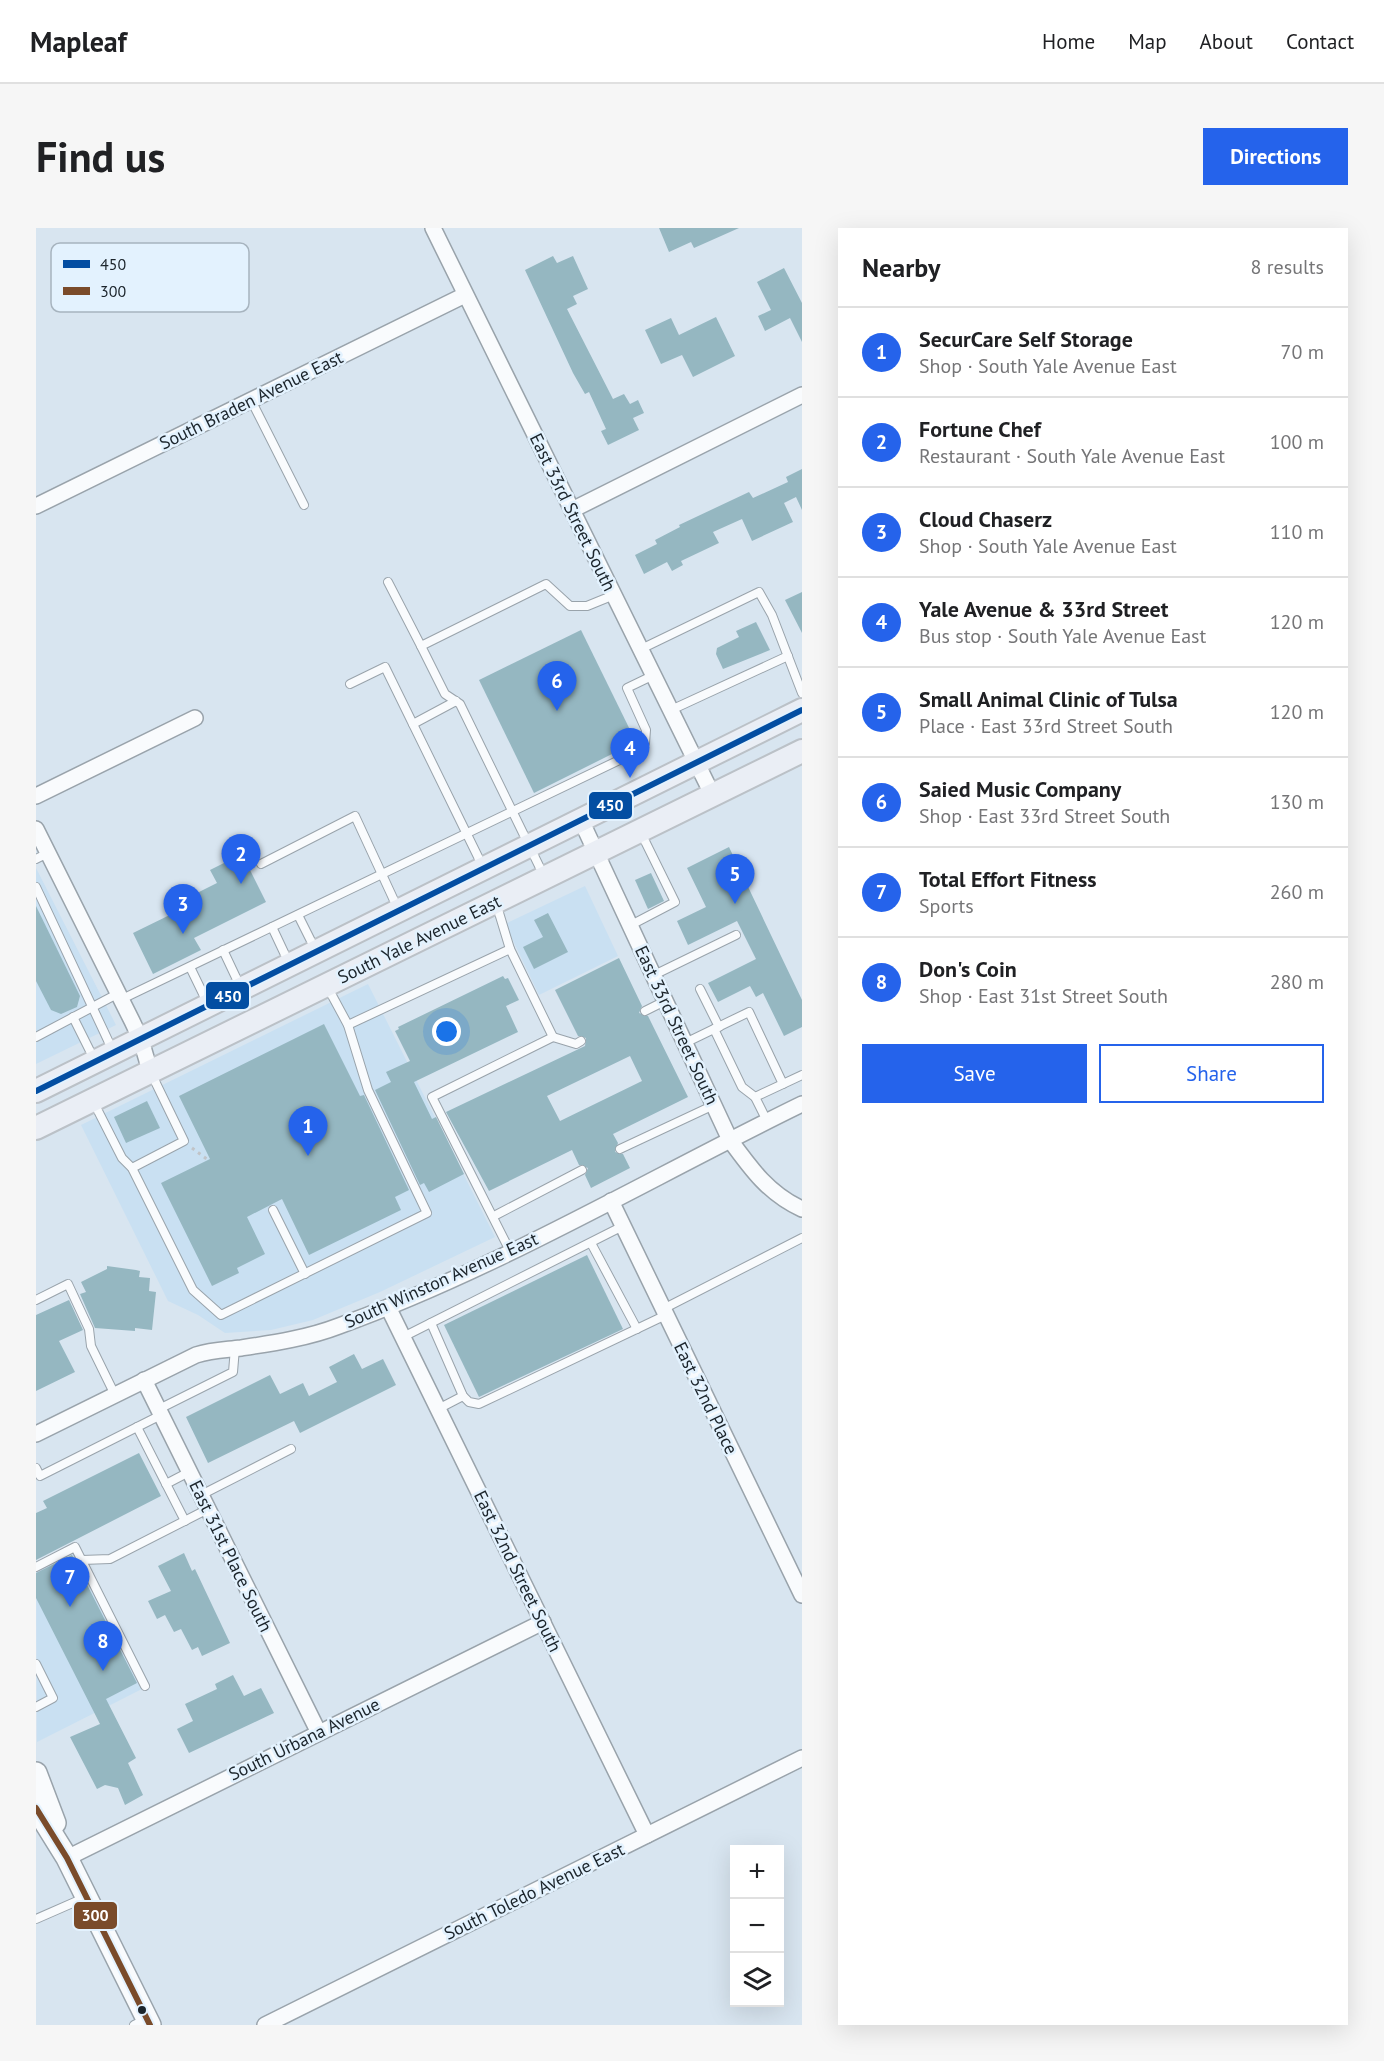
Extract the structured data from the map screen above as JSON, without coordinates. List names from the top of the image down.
{
  "streets": {
    "main road": ["South Yale Avenue East"],
    "street": [
      "South Braden Avenue East",
      "East 33rd Street South",
      "South Winston Avenue East",
      "East 32nd Place",
      "East 31st Place South",
      "East 32nd Street South",
      "South Urbana Avenue",
      "South Toledo Avenue East"
    ]
  },
  "crossings": [
    ["South Braden Avenue East", "East 33rd Street South"],
    ["East 33rd Street South", "South Yale Avenue East"],
    ["East 33rd Street South", "South Winston Avenue East"],
    ["South Winston Avenue East", "East 32nd Place"],
    ["South Winston Avenue East", "East 31st Place South"],
    ["South Winston Avenue East", "East 32nd Street South"],
    ["East 31st Place South", "South Urbana Avenue"],
    ["East 32nd Street South", "South Urbana Avenue"],
    ["East 32nd Street South", "South Toledo Avenue East"]
  ],
  "lines": ["transit line 450", "transit line 300"],
  "legend": ["450", "300"],
  "page": {
    "header": "Mapleaf",
    "nav": [
      "Home",
      "Map",
      "About",
      "Contact"
    ],
    "buttons": [
      "Directions",
      ["Save", "Share"]
    ],
    "title": "Find us",
    "heading": ["Nearby", "8 results"],
    "list": [
      {
        "mark": "1",
        "name": "SecurCare Self Storage",
        "note": "Shop · South Yale Avenue East",
        "value": "70 m"
      },
      {
        "mark": "2",
        "name": "Fortune Chef",
        "note": "Restaurant · South Yale Avenue East",
        "value": "100 m"
      },
      {
        "mark": "3",
        "name": "Cloud Chaserz",
        "note": "Shop · South Yale Avenue East",
        "value": "110 m"
      },
      {
        "mark": "4",
        "name": "Yale Avenue & 33rd Street",
        "note": "Bus stop · South Yale Avenue East",
        "value": "120 m"
      },
      {
        "mark": "5",
        "name": "Small Animal Clinic of Tulsa",
        "note": "Place · East 33rd Street South",
        "value": "120 m"
      },
      {
        "mark": "6",
        "name": "Saied Music Company",
        "note": "Shop · East 33rd Street South",
        "value": "130 m"
      },
      {
        "mark": "7",
        "name": "Total Effort Fitness",
        "note": "Sports",
        "value": "260 m"
      },
      {
        "mark": "8",
        "name": "Don's Coin",
        "note": "Shop · East 31st Street South",
        "value": "280 m"
      }
    ],
    "pins": [
      "6",
      "4",
      "2",
      "5",
      "3",
      "1",
      "7",
      "8"
    ],
    "map_buttons": ["+", "−"]
  }
}
